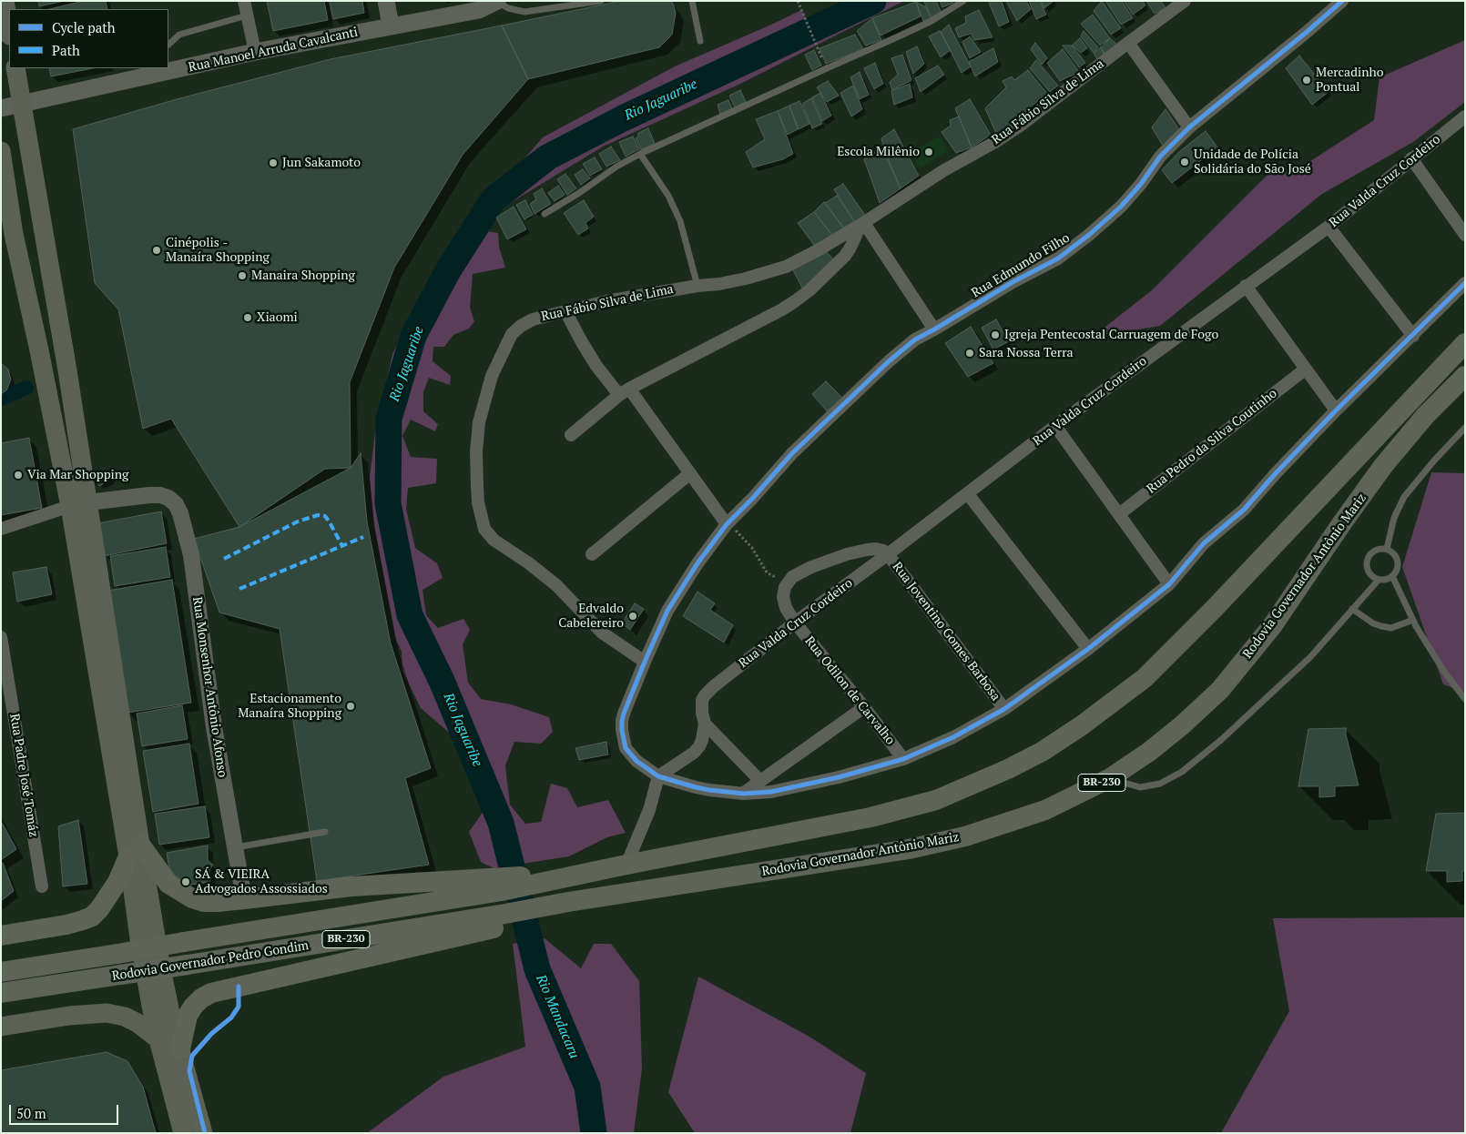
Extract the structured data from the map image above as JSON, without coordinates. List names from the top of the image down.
{
  "streets": {
    "highway": ["Rodovia Governador Antônio Mariz", "BR-230", "Rodovia Governador Pedro Gondim"],
    "main road": ["Rua Manoel Arruda Cavalcanti"],
    "street": [
      "Rua Fábio Silva de Lima",
      "Rua Valda Cruz Cordeiro",
      "Rua Edmundo Filho",
      "Rua Pedro da Silva Coutinho",
      "Rua Joventino Gomes Barbosa",
      "Rua Monsenhor Antônio Afonso",
      "Rua Odilon de Carvalho",
      "Rua Padre José Tomáz"
    ]
  },
  "crossings": [
    ["Rua Fábio Silva de Lima", "Rua Edmundo Filho"],
    ["Rua Valda Cruz Cordeiro", "Rua Joventino Gomes Barbosa"],
    ["Rua Valda Cruz Cordeiro", "Rua Odilon de Carvalho"],
    ["Rua Edmundo Filho", "Rua Joventino Gomes Barbosa"],
    ["Rua Edmundo Filho", "Rua Odilon de Carvalho"],
    ["Rodovia Governador Antônio Mariz", "Rodovia Governador Pedro Gondim"]
  ],
  "water": ["Rio Jaguaribe", "Rio Mandacaru"],
  "places": [
    "Mercadinho Pontual",
    "Escola Milênio",
    "Unidade de Polícia Solidária do São José",
    "Jun Sakamoto",
    "Cinépolis - Manaíra Shopping",
    "Manaira Shopping",
    "Xiaomi",
    "Igreja Pentecostal Carruagem de Fogo",
    "Sara Nossa Terra",
    "Via Mar Shopping",
    "Edvaldo Cabelereiro",
    "Estacionamento Manaíra Shopping",
    "SÁ & VIEIRA Advogados Assossiados"
  ],
  "legend": ["Cycle path", "Path"],
  "scale_bar": "50 m"
}
